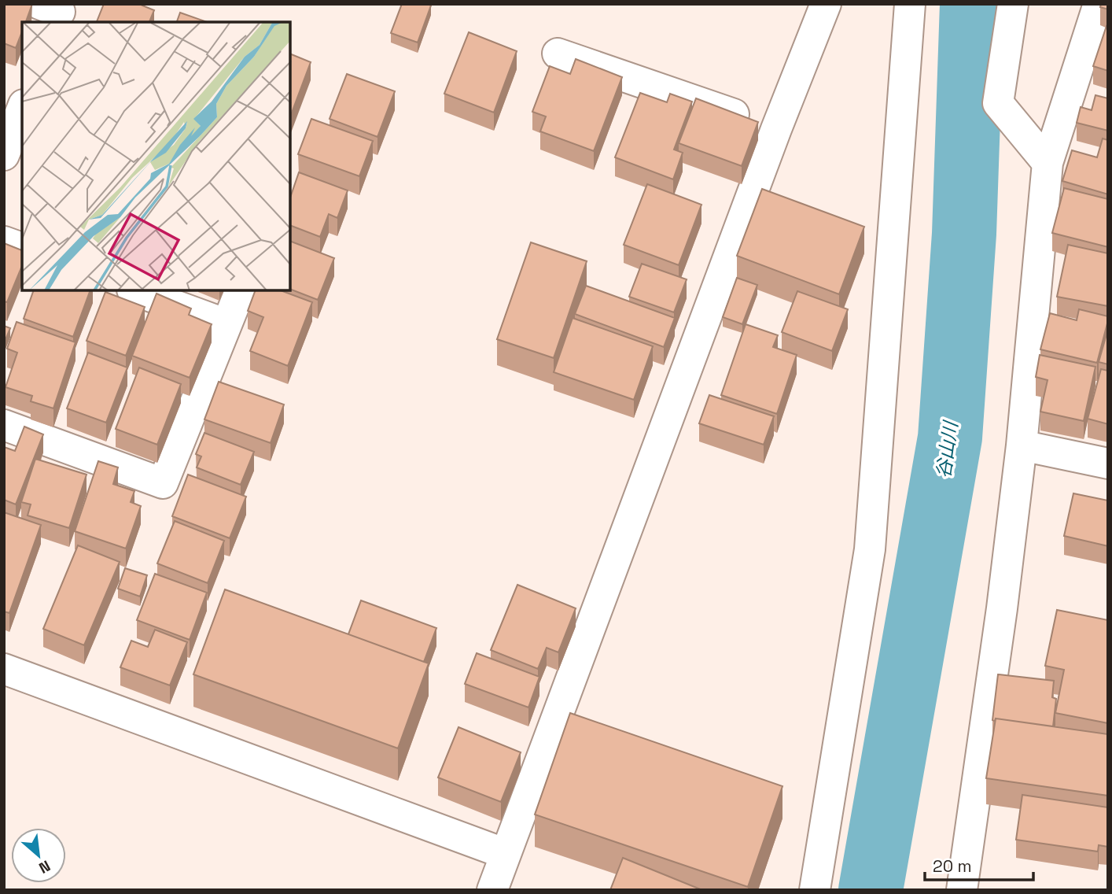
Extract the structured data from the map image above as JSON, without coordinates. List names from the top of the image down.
{
  "water": ["谷山川"],
  "scale_bar": "20 m",
  "north": "bottom right"
}
